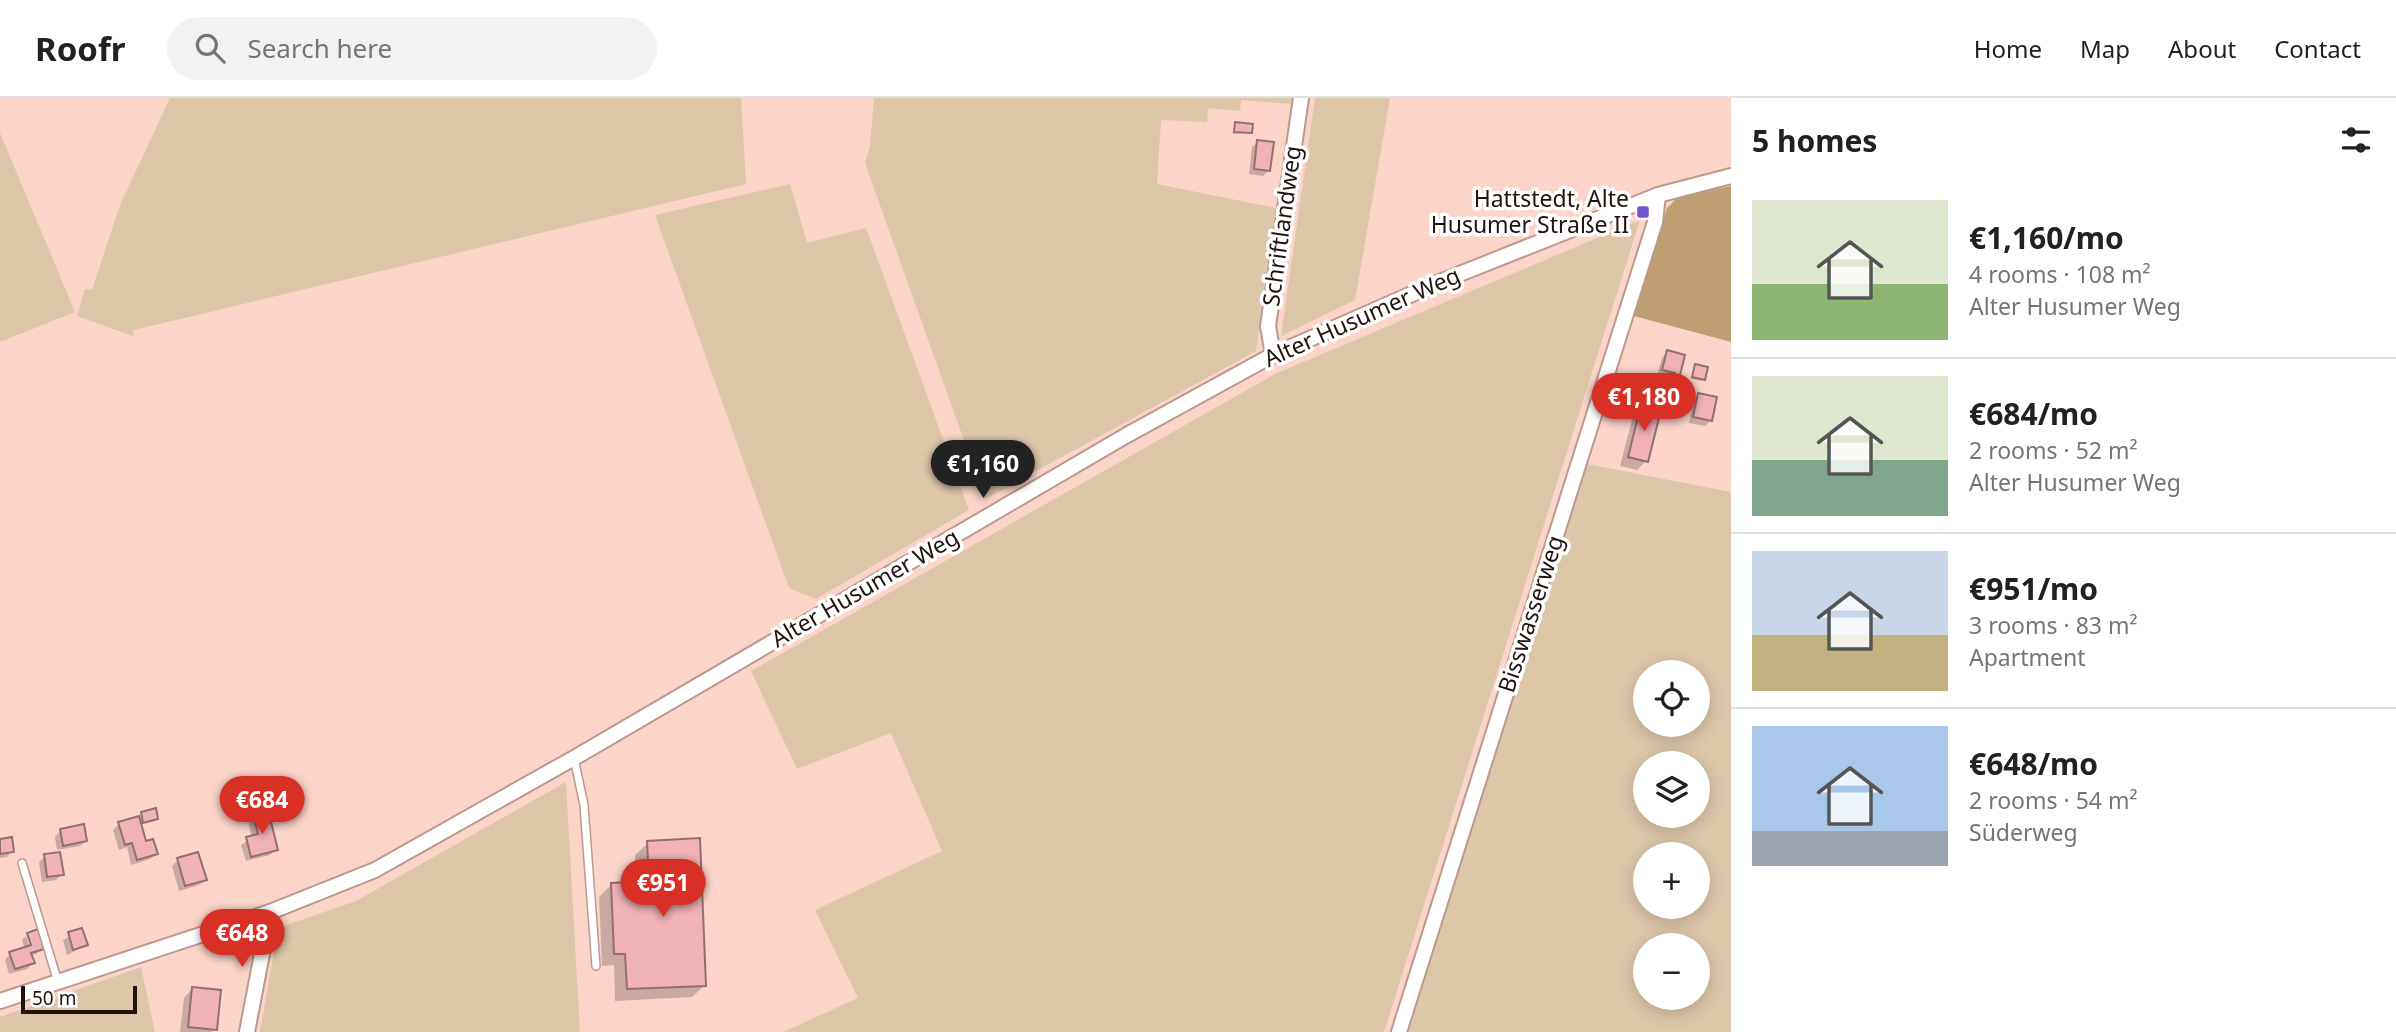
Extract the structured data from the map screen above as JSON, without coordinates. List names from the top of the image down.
{
  "streets": {
    "street": ["Schriftlandweg", "Alter Husumer Weg", "Bisswasserweg"]
  },
  "crossings": [
    ["Schriftlandweg", "Alter Husumer Weg"],
    ["Alter Husumer Weg", "Bisswasserweg"]
  ],
  "places": {
    "transit": ["Hattstedt, Alte Husumer Straße II"]
  },
  "scale_bar": "50 m",
  "page": {
    "header": "Roofr",
    "search": "Search here",
    "nav": [
      "Home",
      "Map",
      "About",
      "Contact"
    ],
    "heading": "5 homes",
    "list": [
      {
        "name": "€1,160/mo",
        "note": "4 rooms · 108 m² · Alter Husumer Weg"
      },
      {
        "name": "€684/mo",
        "note": "2 rooms · 52 m² · Alter Husumer Weg"
      },
      {
        "name": "€951/mo",
        "note": "3 rooms · 83 m² · Apartment"
      },
      {
        "name": "€648/mo",
        "note": "2 rooms · 54 m² · Süderweg"
      }
    ],
    "price": [
      "€1,180",
      "€1,160",
      "€684",
      "€951",
      "€648"
    ],
    "map_buttons": ["+", "−"],
    "scale": "50 m"
  }
}
